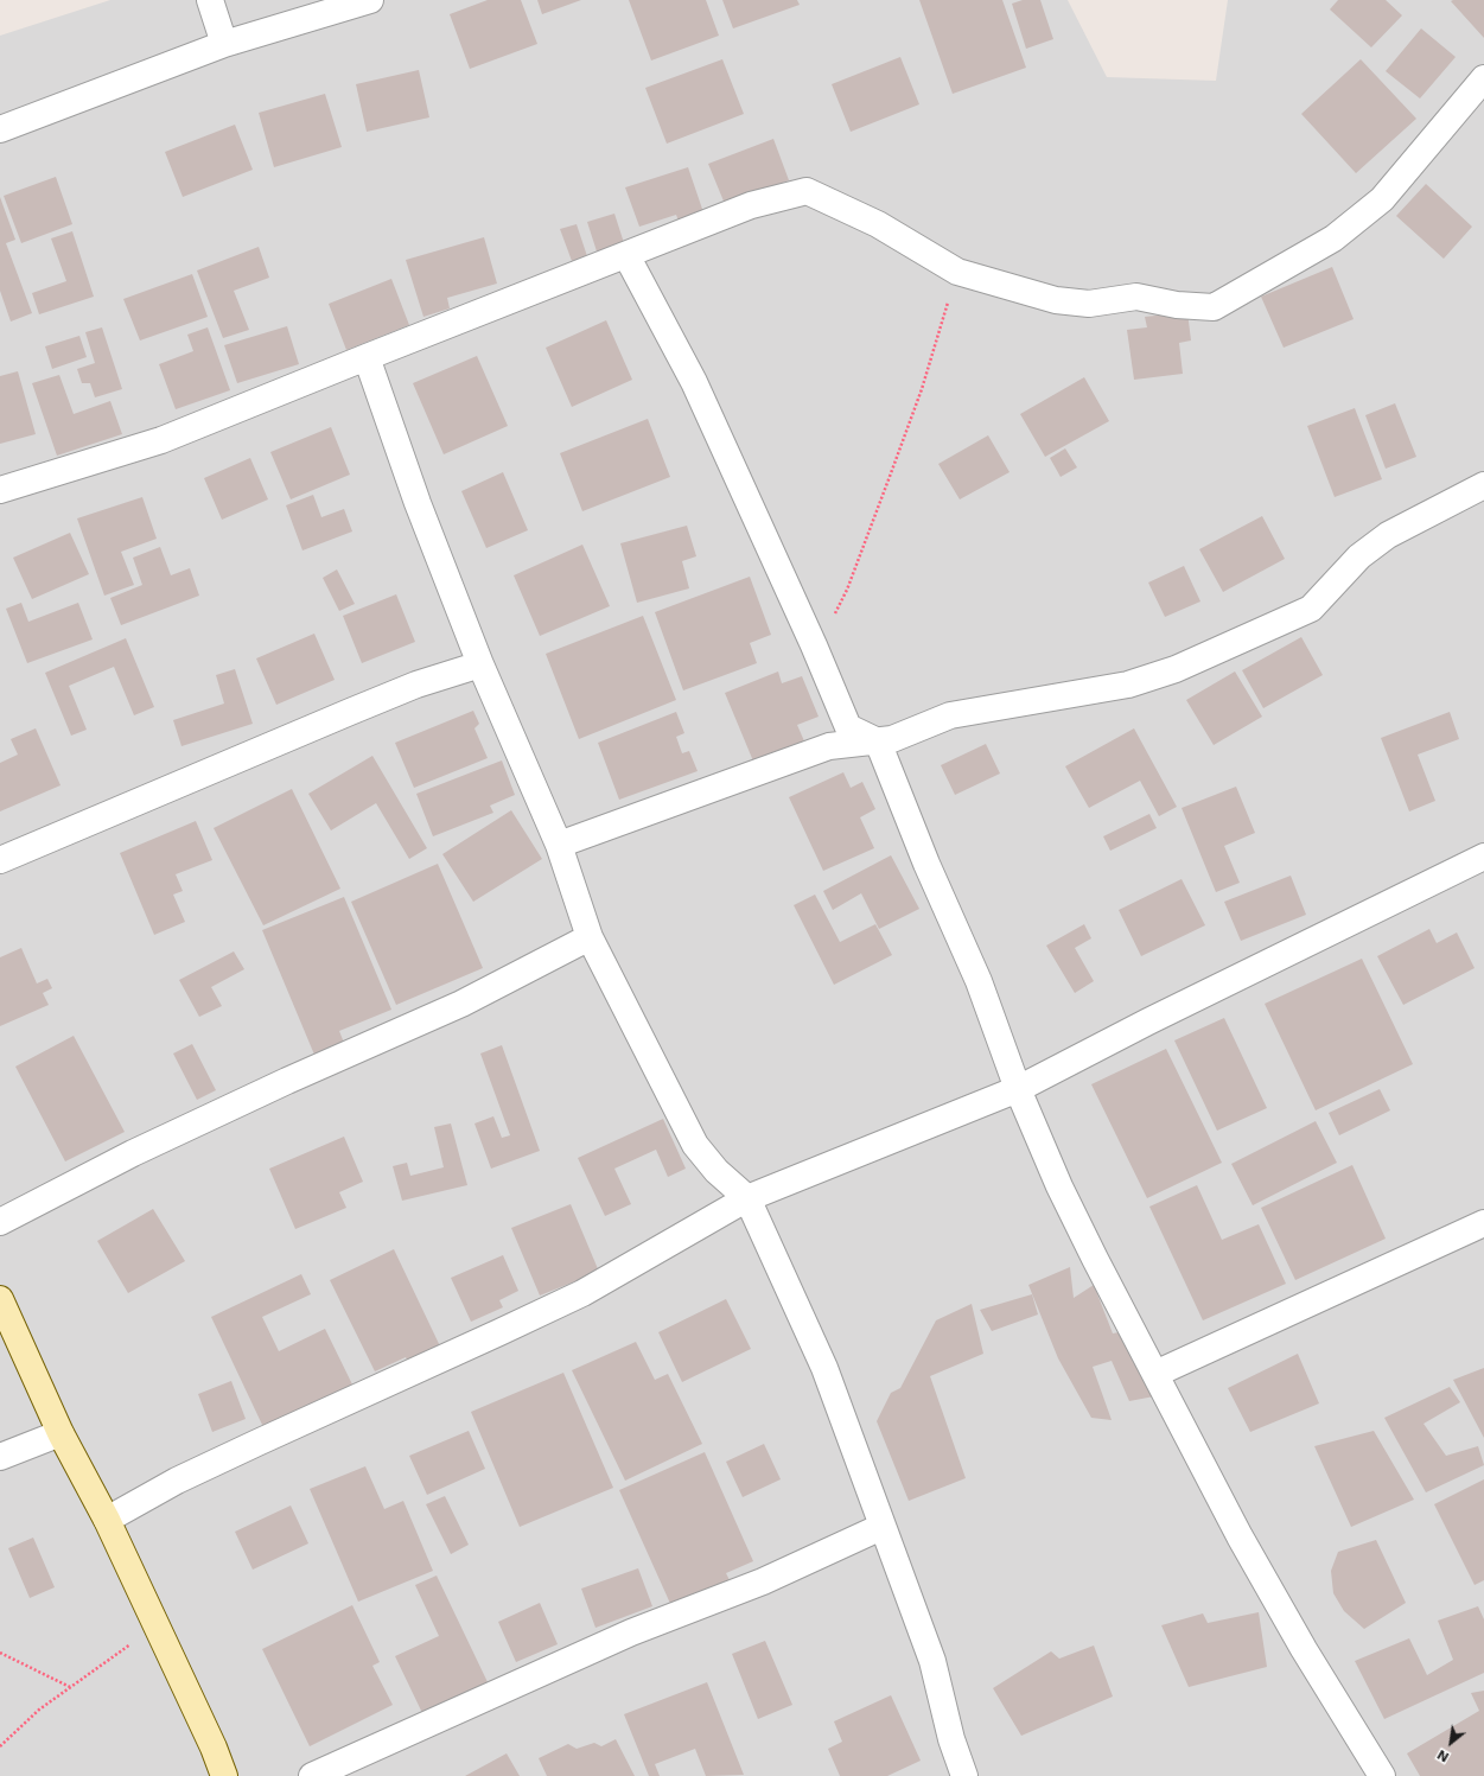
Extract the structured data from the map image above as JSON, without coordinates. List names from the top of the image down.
{
  "north": "bottom left"
}
